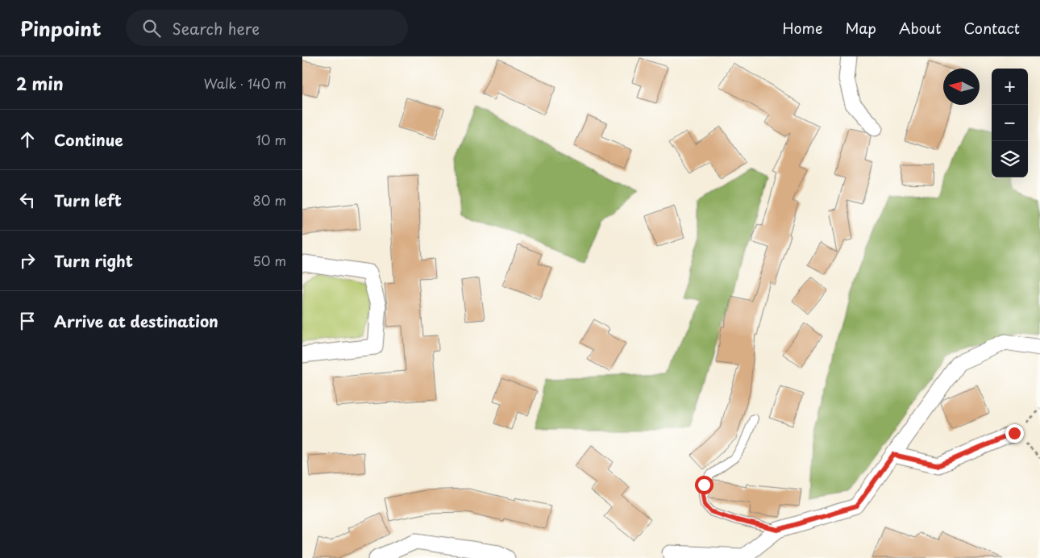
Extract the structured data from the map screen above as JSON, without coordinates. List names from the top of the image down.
{
  "north": "left",
  "page": {
    "header": "Pinpoint",
    "search": "Search here",
    "nav": [
      "Home",
      "Map",
      "About",
      "Contact"
    ],
    "heading": ["2 min", "Walk · 140 m"],
    "map_buttons": ["+", "−"],
    "list": [
      ["Continue", "10 m"],
      ["Turn left", "80 m"],
      ["Turn right", "50 m"],
      "Arrive at destination"
    ]
  }
}
